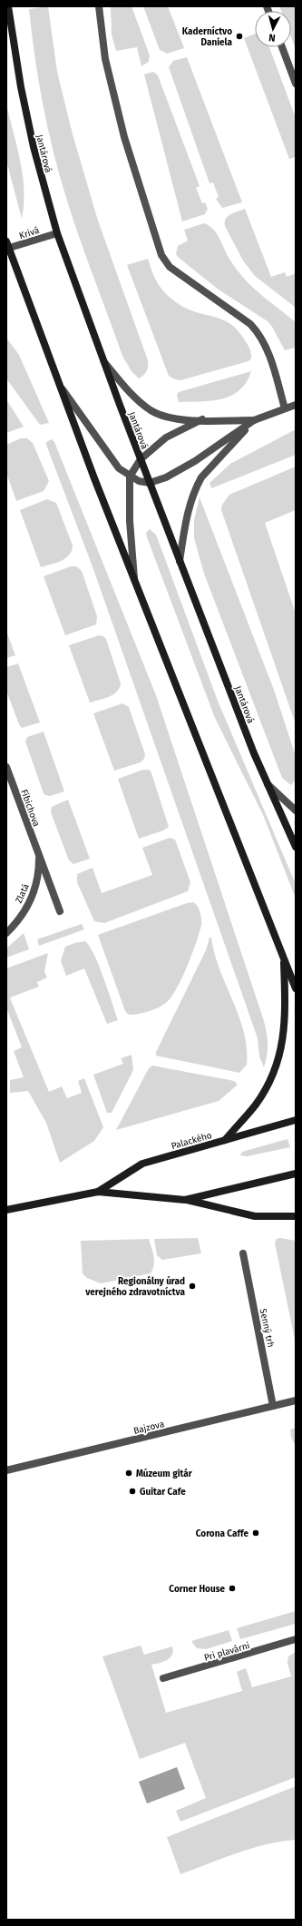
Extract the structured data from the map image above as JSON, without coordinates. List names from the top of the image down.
{
  "streets": {
    "street": [
      "Jantárová",
      "Krivá",
      "Fibichova",
      "Zlatá",
      "Palackého",
      "Senný trh",
      "Bajzova",
      "Pri plavárni"
    ]
  },
  "crossings": [
    ["Jantárová", "Krivá"],
    ["Fibichova", "Zlatá"],
    ["Senný trh", "Bajzova"]
  ],
  "places": [
    "Kaderníctvo Daniela",
    "Regionálny úrad verejného zdravotníctva",
    "Múzeum gitár",
    "Guitar Cafe",
    "Corona Caffe",
    "Corner House"
  ],
  "north": "bottom"
}
